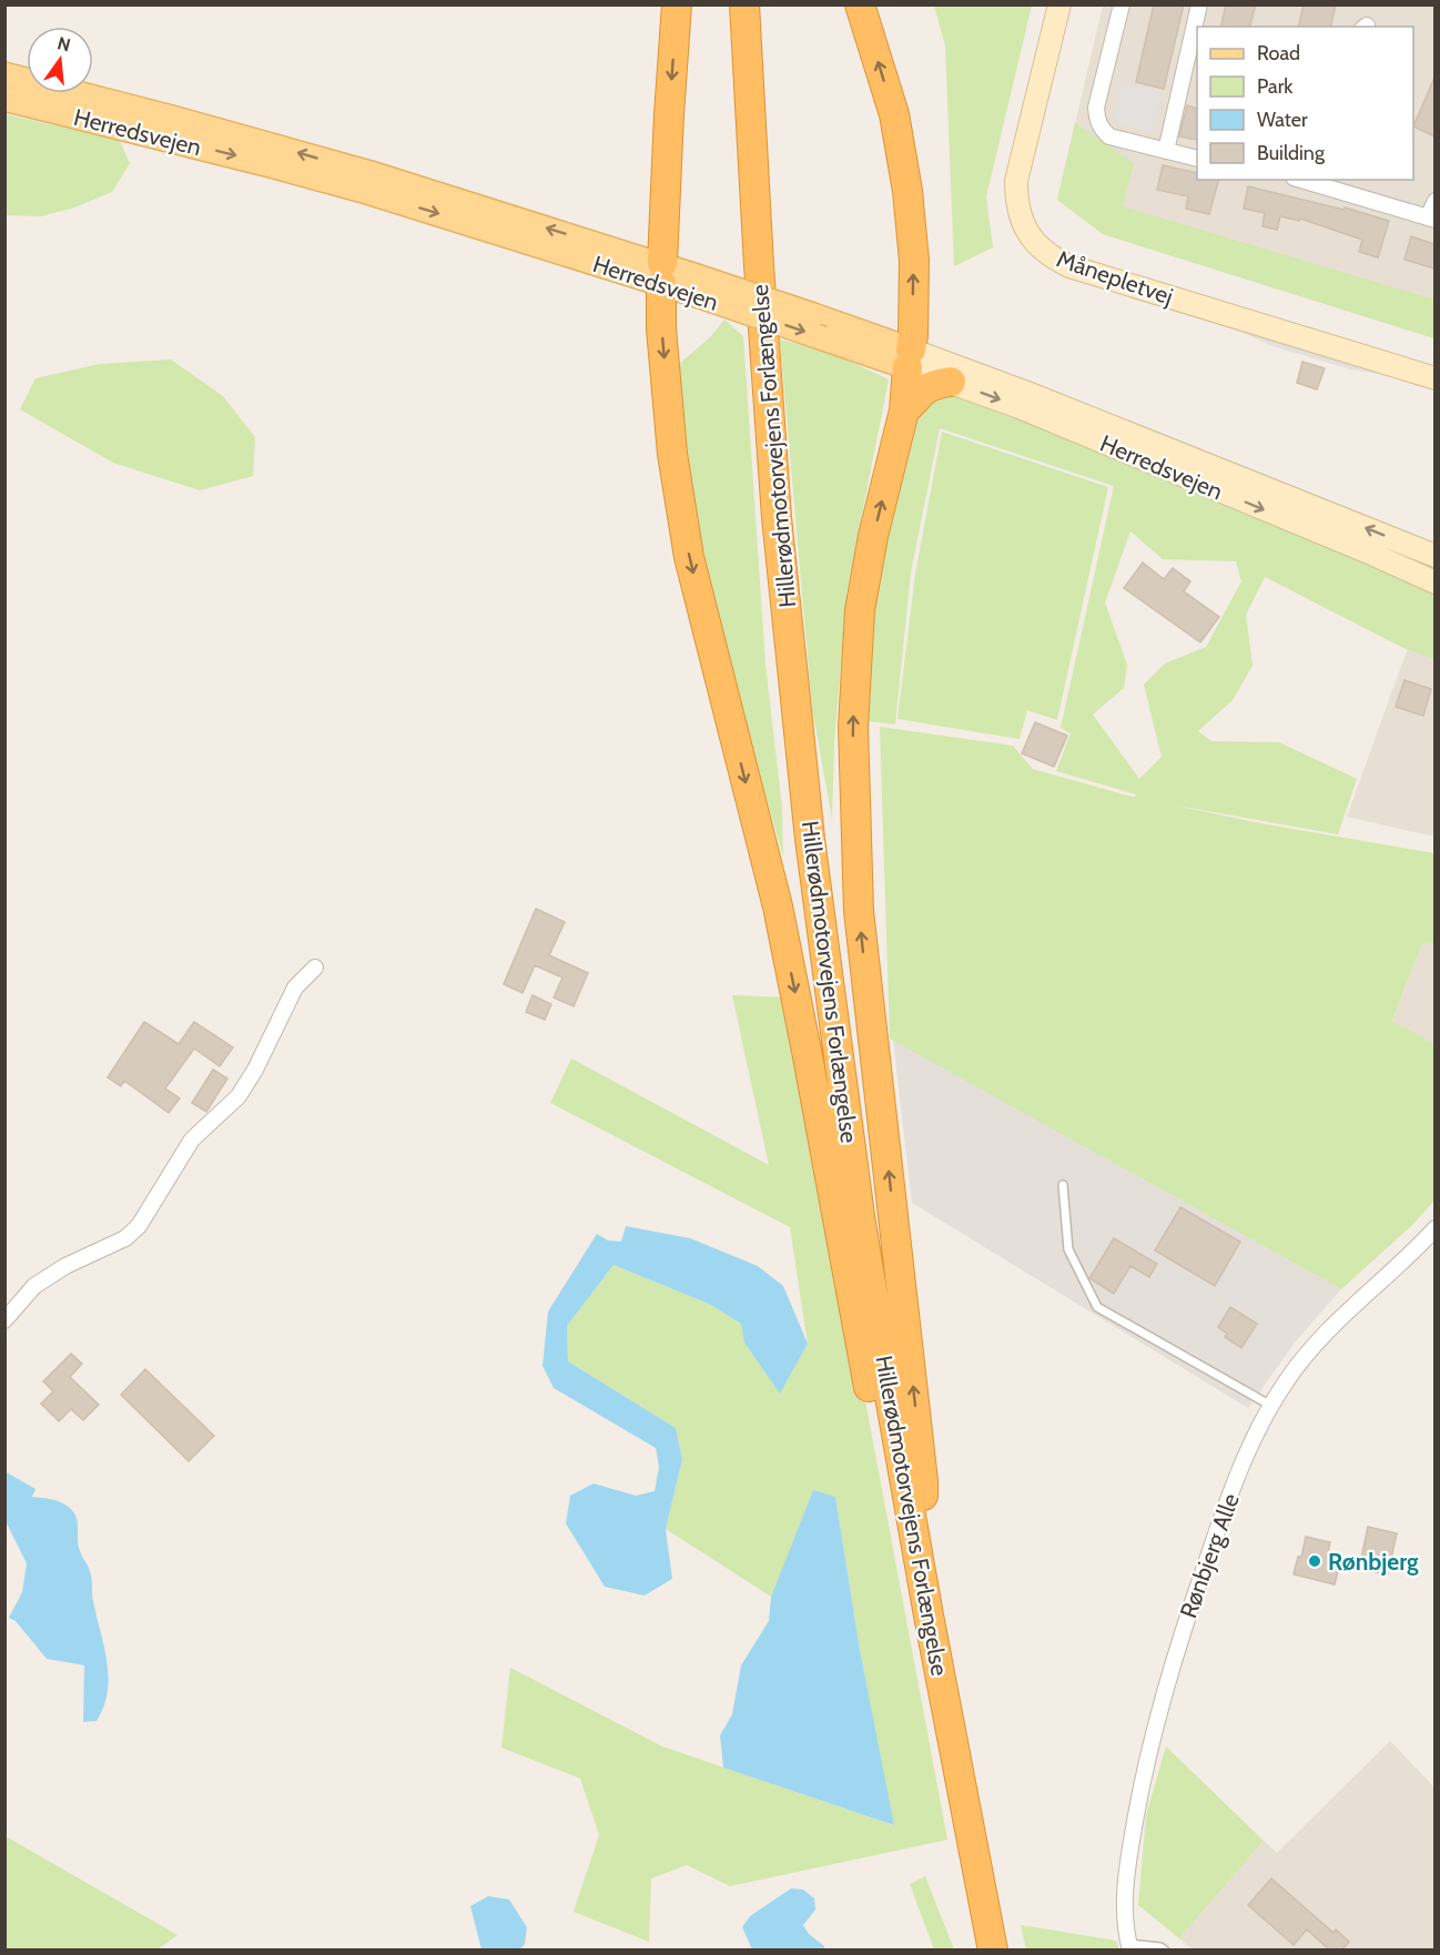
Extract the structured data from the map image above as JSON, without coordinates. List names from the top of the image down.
{
  "streets": {
    "highway": ["Hillerødmotorvejens Forlængelse"],
    "main road": ["Herredsvejen"],
    "street": ["Månepletvej", "Rønbjerg Alle"]
  },
  "places": ["Rønbjerg"],
  "legend": [
    "Road",
    "Park",
    "Water",
    "Building"
  ],
  "north": "top"
}
